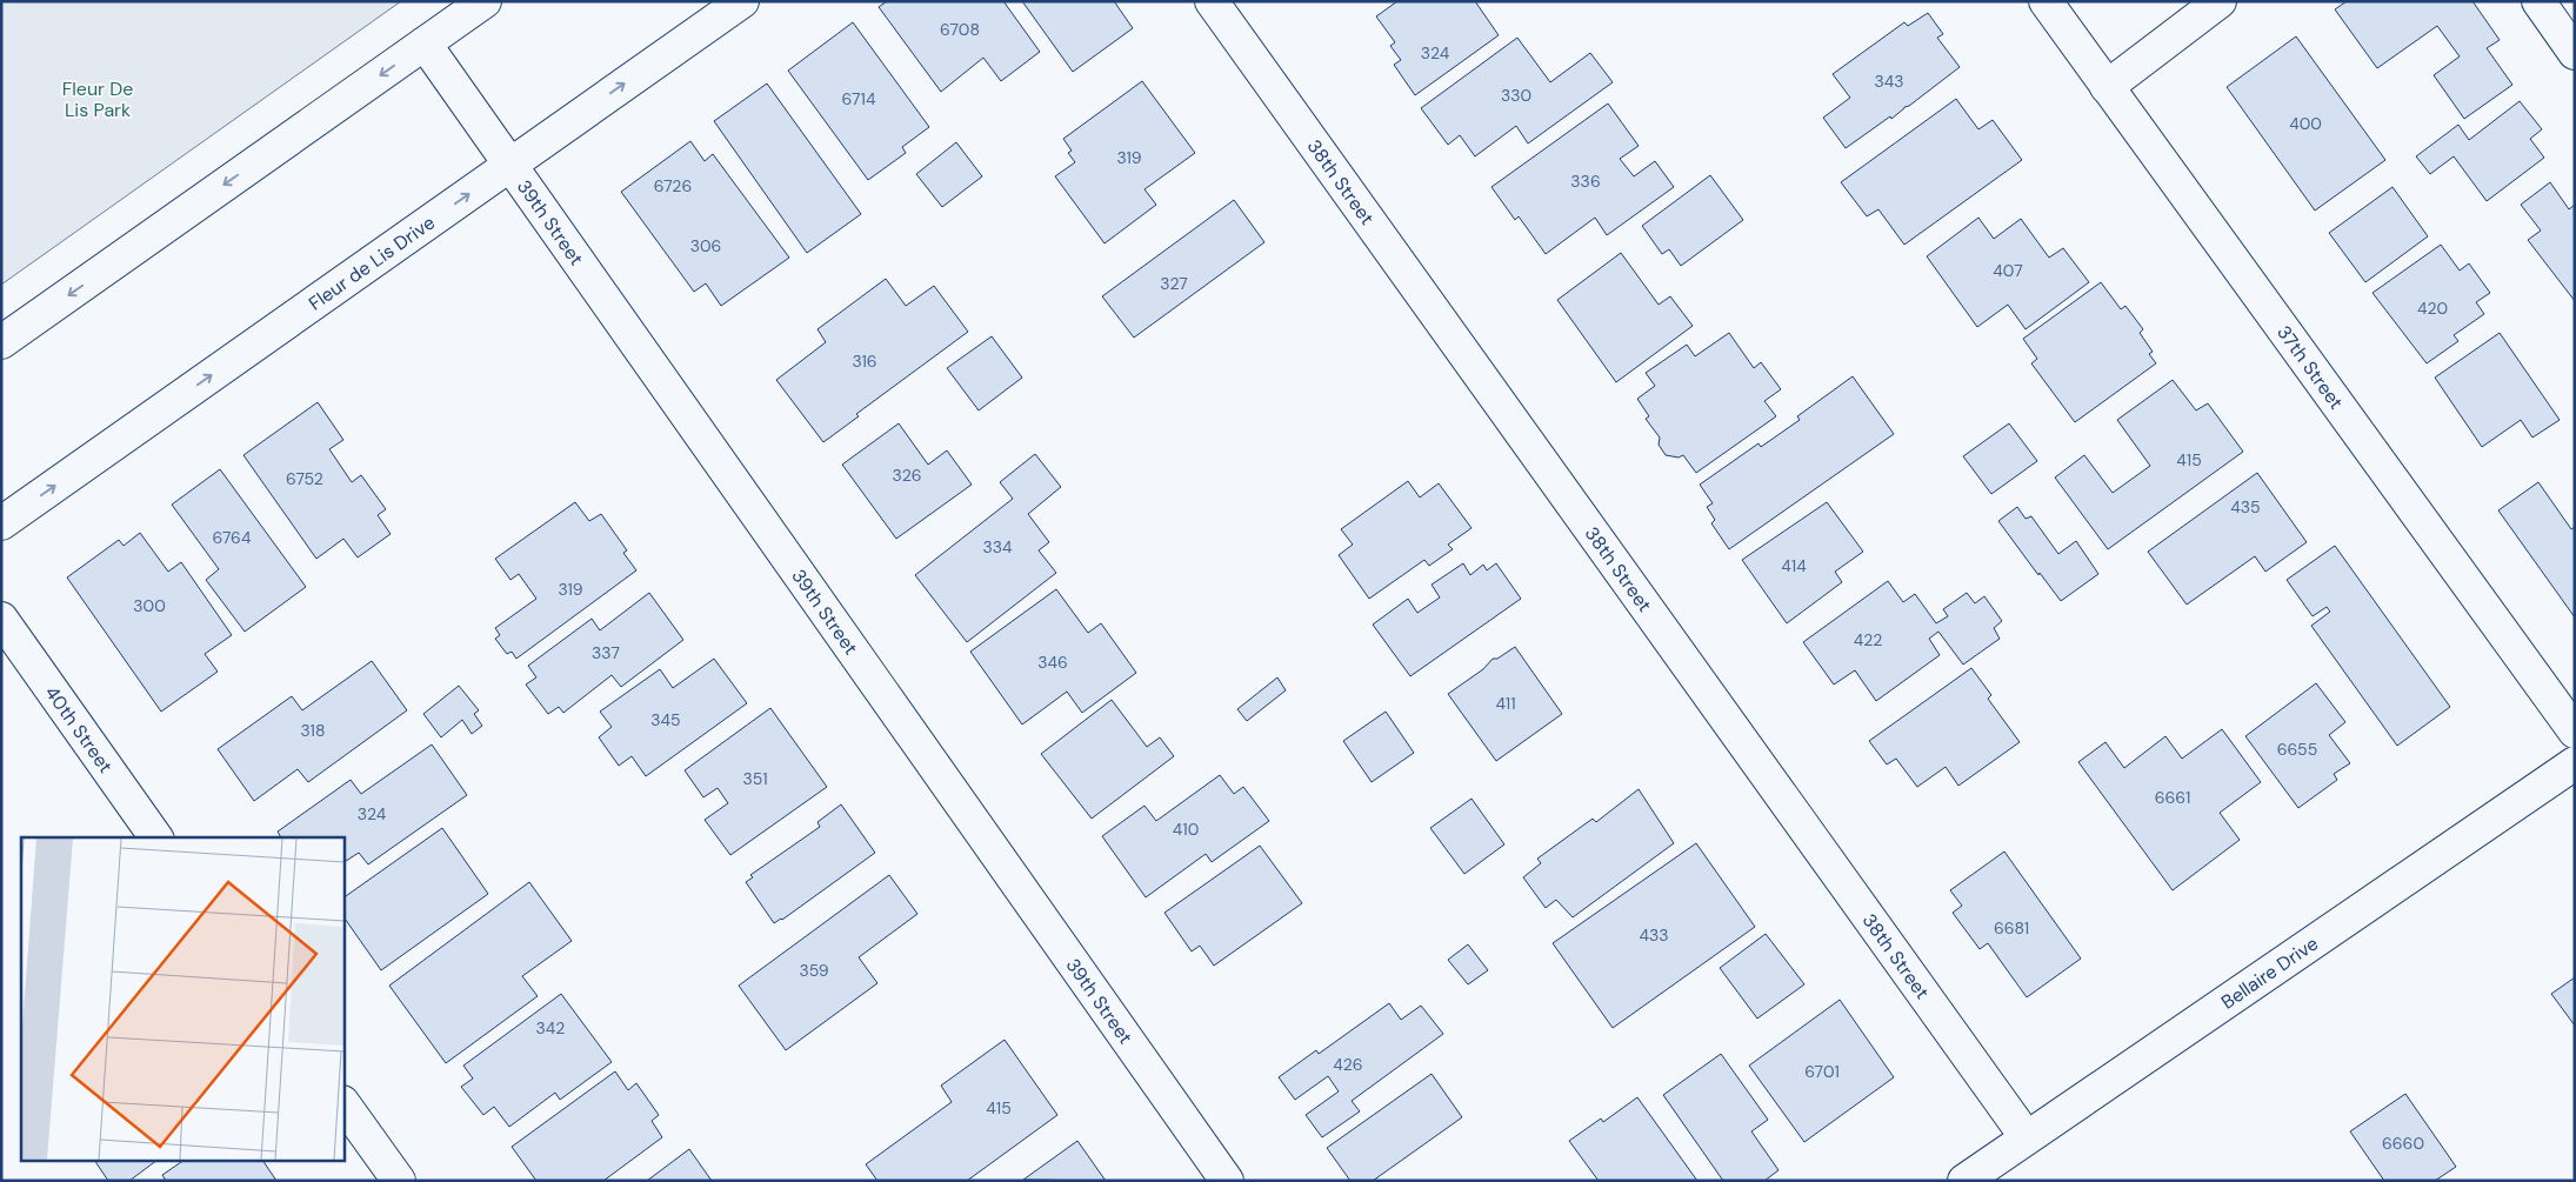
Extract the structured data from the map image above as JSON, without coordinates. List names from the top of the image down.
{
  "streets": {
    "street": [
      "38th Street",
      "39th Street",
      "Fleur de Lis Drive",
      "37th Street",
      "40th Street",
      "Bellaire Drive"
    ]
  },
  "crossings": [
    ["38th Street", "Bellaire Drive"],
    ["39th Street", "Fleur de Lis Drive"]
  ],
  "parks": ["Fleur De Lis Park"],
  "house_numbers": [
    "6708",
    "324",
    "343",
    "330",
    "6714",
    "400",
    "319",
    "336",
    "6726",
    "306",
    "407",
    "327",
    "420",
    "316",
    "415",
    "326",
    "6752",
    "435",
    "6764",
    "334",
    "414",
    "319",
    "300",
    "422",
    "337",
    "346",
    "411",
    "345",
    "318",
    "6655",
    "351",
    "6661",
    "324",
    "410",
    "6681",
    "433",
    "359",
    "342",
    "426",
    "6701",
    "415",
    "6660"
  ]
}
